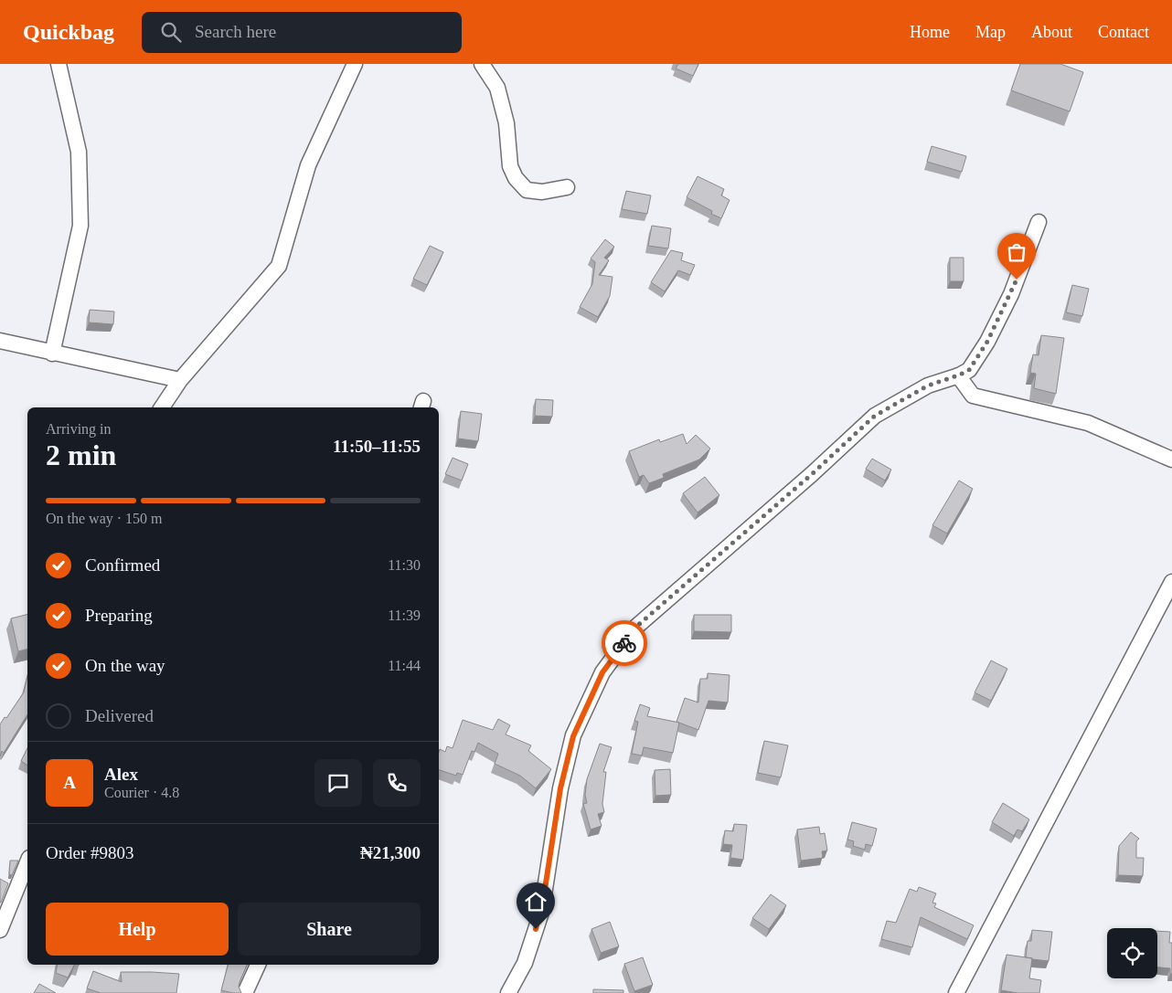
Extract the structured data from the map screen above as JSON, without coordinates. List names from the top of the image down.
{
  "page": {
    "header": "Quickbag",
    "search": "Search here",
    "nav": [
      "Home",
      "Map",
      "About",
      "Contact"
    ],
    "heading": ["2 min", "Arriving in", "11:50–11:55"],
    "panel": [
      "Alex",
      "Courier · 4.8",
      "Order #9803",
      "₦21,300"
    ],
    "bar": "On the way · 150 m",
    "list": [
      ["Confirmed", "11:30"],
      ["Preparing", "11:39"],
      ["On the way", "11:44"],
      "Delivered"
    ],
    "round": "A",
    "buttons": ["Help", "Share"]
  }
}
